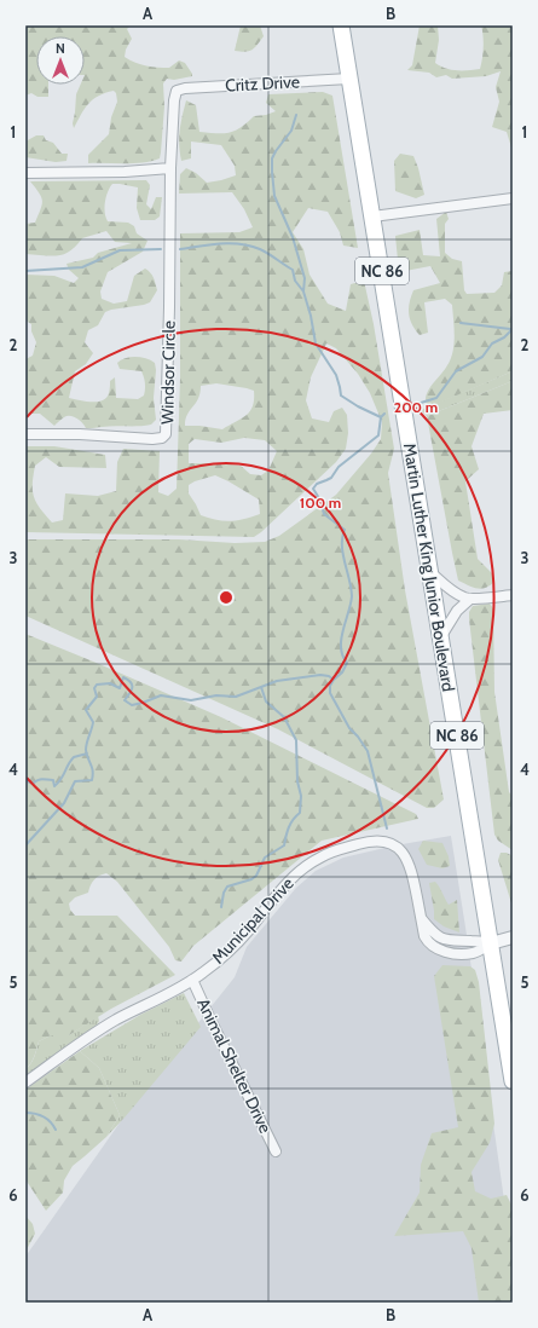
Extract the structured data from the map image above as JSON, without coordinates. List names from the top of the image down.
{
  "streets": {
    "main road": ["NC 86", "Martin Luther King Junior Boulevard"],
    "street": [
      "Critz Drive",
      "Windsor Circle",
      "Municipal Drive",
      "Animal Shelter Drive"
    ]
  },
  "crossings": [
    ["Critz Drive", "Windsor Circle"],
    ["Critz Drive", "Martin Luther King Junior Boulevard"],
    ["Martin Luther King Junior Boulevard", "Municipal Drive"],
    ["Municipal Drive", "Animal Shelter Drive"]
  ],
  "north": "top",
  "grid": {
    "columns": ["A", "B"],
    "rows": [
      "1",
      "2",
      "3",
      "4",
      "5",
      "6"
    ]
  },
  "rings": ["200 m", "100 m"]
}
